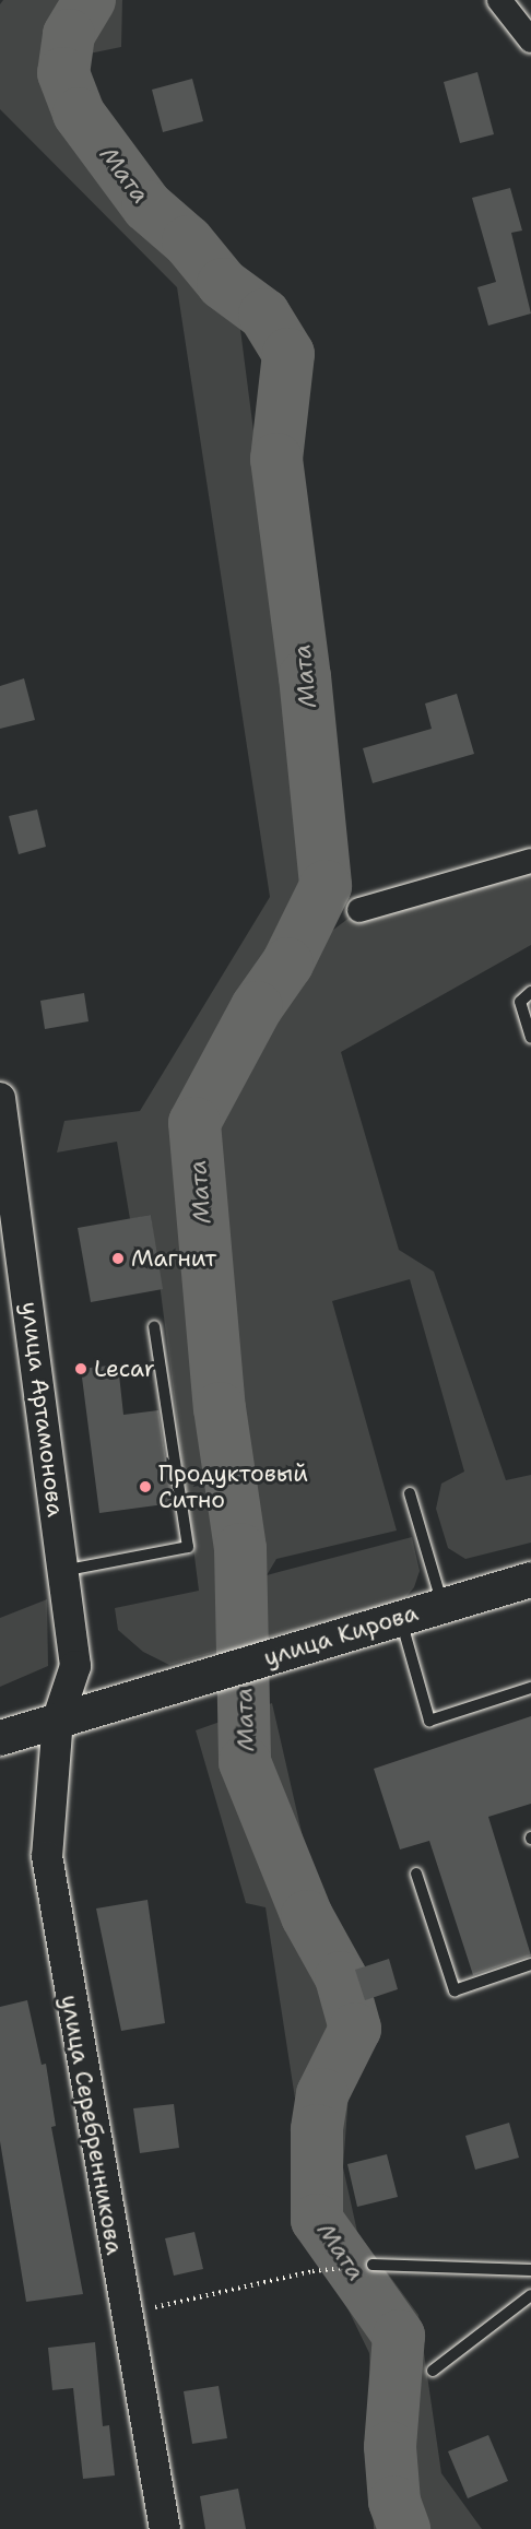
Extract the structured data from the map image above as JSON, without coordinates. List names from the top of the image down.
{
  "streets": {
    "main road": ["улица Кирова"],
    "street": ["улица Артамонова", "улица Серебренникова"]
  },
  "crossings": [
    ["улица Артамонова", "улица Кирова"],
    ["улица Артамонова", "улица Серебренникова"],
    ["улица Кирова", "улица Серебренникова"]
  ],
  "water": ["Мата"],
  "places": ["Магнит", "Lecar", "Продуктовый Ситно"]
}
